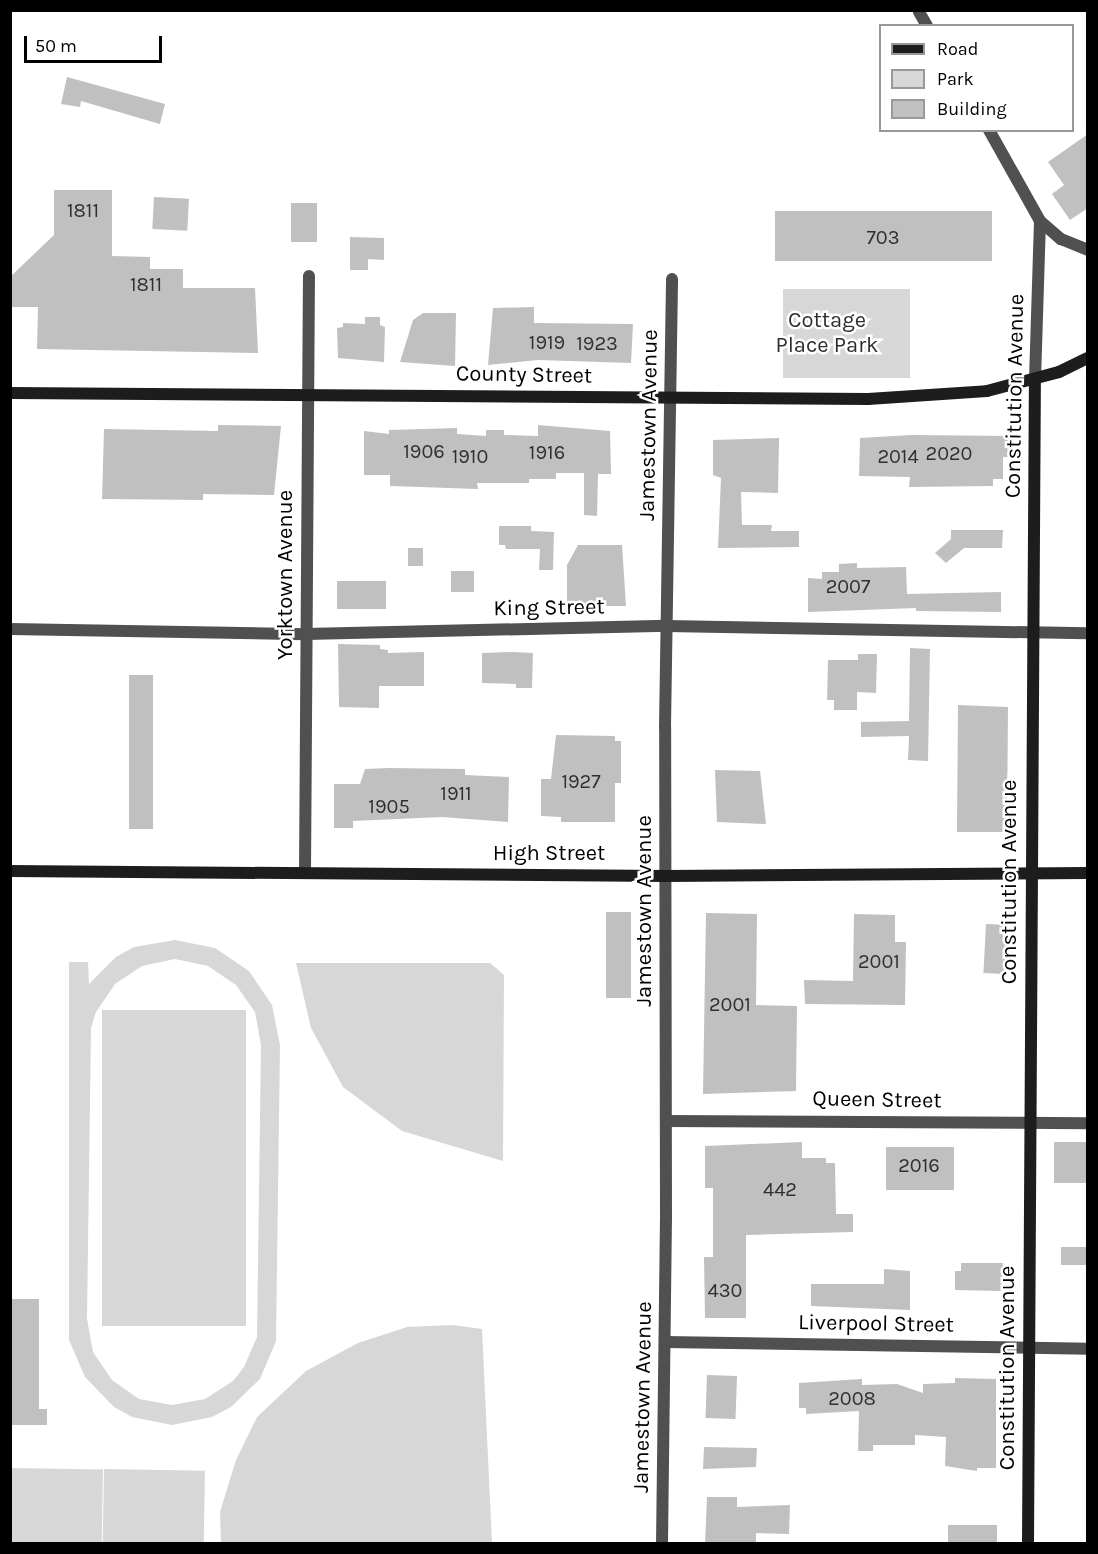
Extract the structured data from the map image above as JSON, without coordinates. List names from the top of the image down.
{
  "streets": {
    "street": [
      "County Street",
      "Constitution Avenue",
      "Jamestown Avenue",
      "Yorktown Avenue",
      "King Street",
      "High Street",
      "Queen Street",
      "Liverpool Street"
    ]
  },
  "crossings": [
    ["County Street", "Constitution Avenue"],
    ["County Street", "Jamestown Avenue"],
    ["County Street", "Yorktown Avenue"],
    ["Constitution Avenue", "King Street"],
    ["Constitution Avenue", "High Street"],
    ["Constitution Avenue", "Queen Street"],
    ["Constitution Avenue", "Liverpool Street"],
    ["Jamestown Avenue", "King Street"],
    ["Jamestown Avenue", "High Street"],
    ["Jamestown Avenue", "Queen Street"],
    ["Jamestown Avenue", "Liverpool Street"],
    ["Yorktown Avenue", "King Street"],
    ["Yorktown Avenue", "High Street"]
  ],
  "parks": ["Cottage Place Park"],
  "house_numbers": [
    "1811",
    "703",
    "1811",
    "1919",
    "1923",
    "1906",
    "1916",
    "2020",
    "1910",
    "2014",
    "2007",
    "1927",
    "1911",
    "1905",
    "2001",
    "2001",
    "2016",
    "442",
    "430",
    "2008"
  ],
  "legend": ["Road", "Park", "Building"],
  "scale_bar": "50 m"
}
